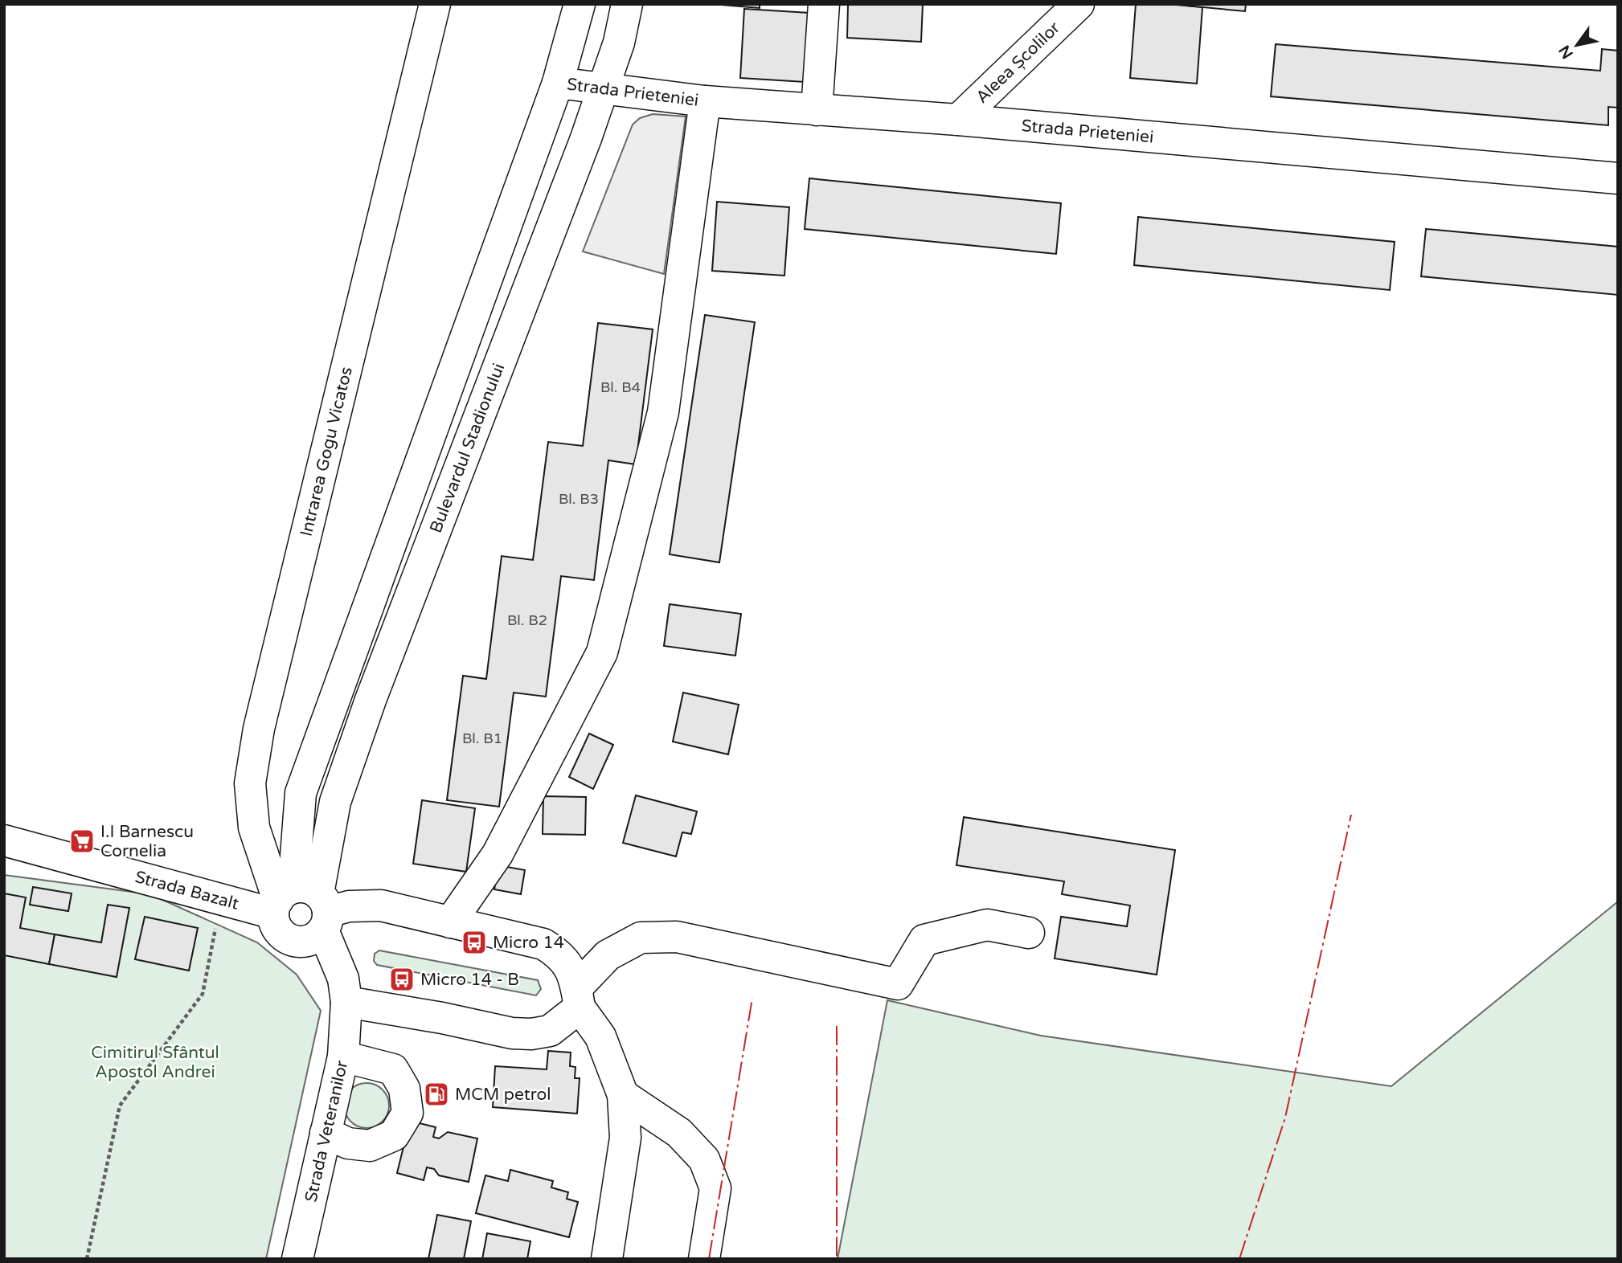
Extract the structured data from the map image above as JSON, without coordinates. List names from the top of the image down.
{
  "streets": {
    "street": [
      "Aleea Școlilor",
      "Strada Prieteniei",
      "Bulevardul Stadionului",
      "Intrarea Gogu Vicatos",
      "Strada Bazalt",
      "Strada Veteranilor"
    ]
  },
  "crossings": [
    ["Aleea Școlilor", "Strada Prieteniei"],
    ["Strada Prieteniei", "Bulevardul Stadionului"],
    ["Bulevardul Stadionului", "Intrarea Gogu Vicatos"],
    ["Bulevardul Stadionului", "Strada Bazalt"],
    ["Intrarea Gogu Vicatos", "Strada Bazalt"]
  ],
  "parks": ["Cimitirul Sfântul Apostol Andrei"],
  "places": {
    "supermarket": ["I.I Barnescu Cornelia"],
    "bus stop": ["Micro 14", "Micro 14 - B"],
    "fuel station": ["MCM petrol"]
  },
  "house_numbers": [
    "Bl. B4",
    "Bl. B3",
    "Bl. B2",
    "Bl. B1"
  ],
  "north": "bottom left"
}
